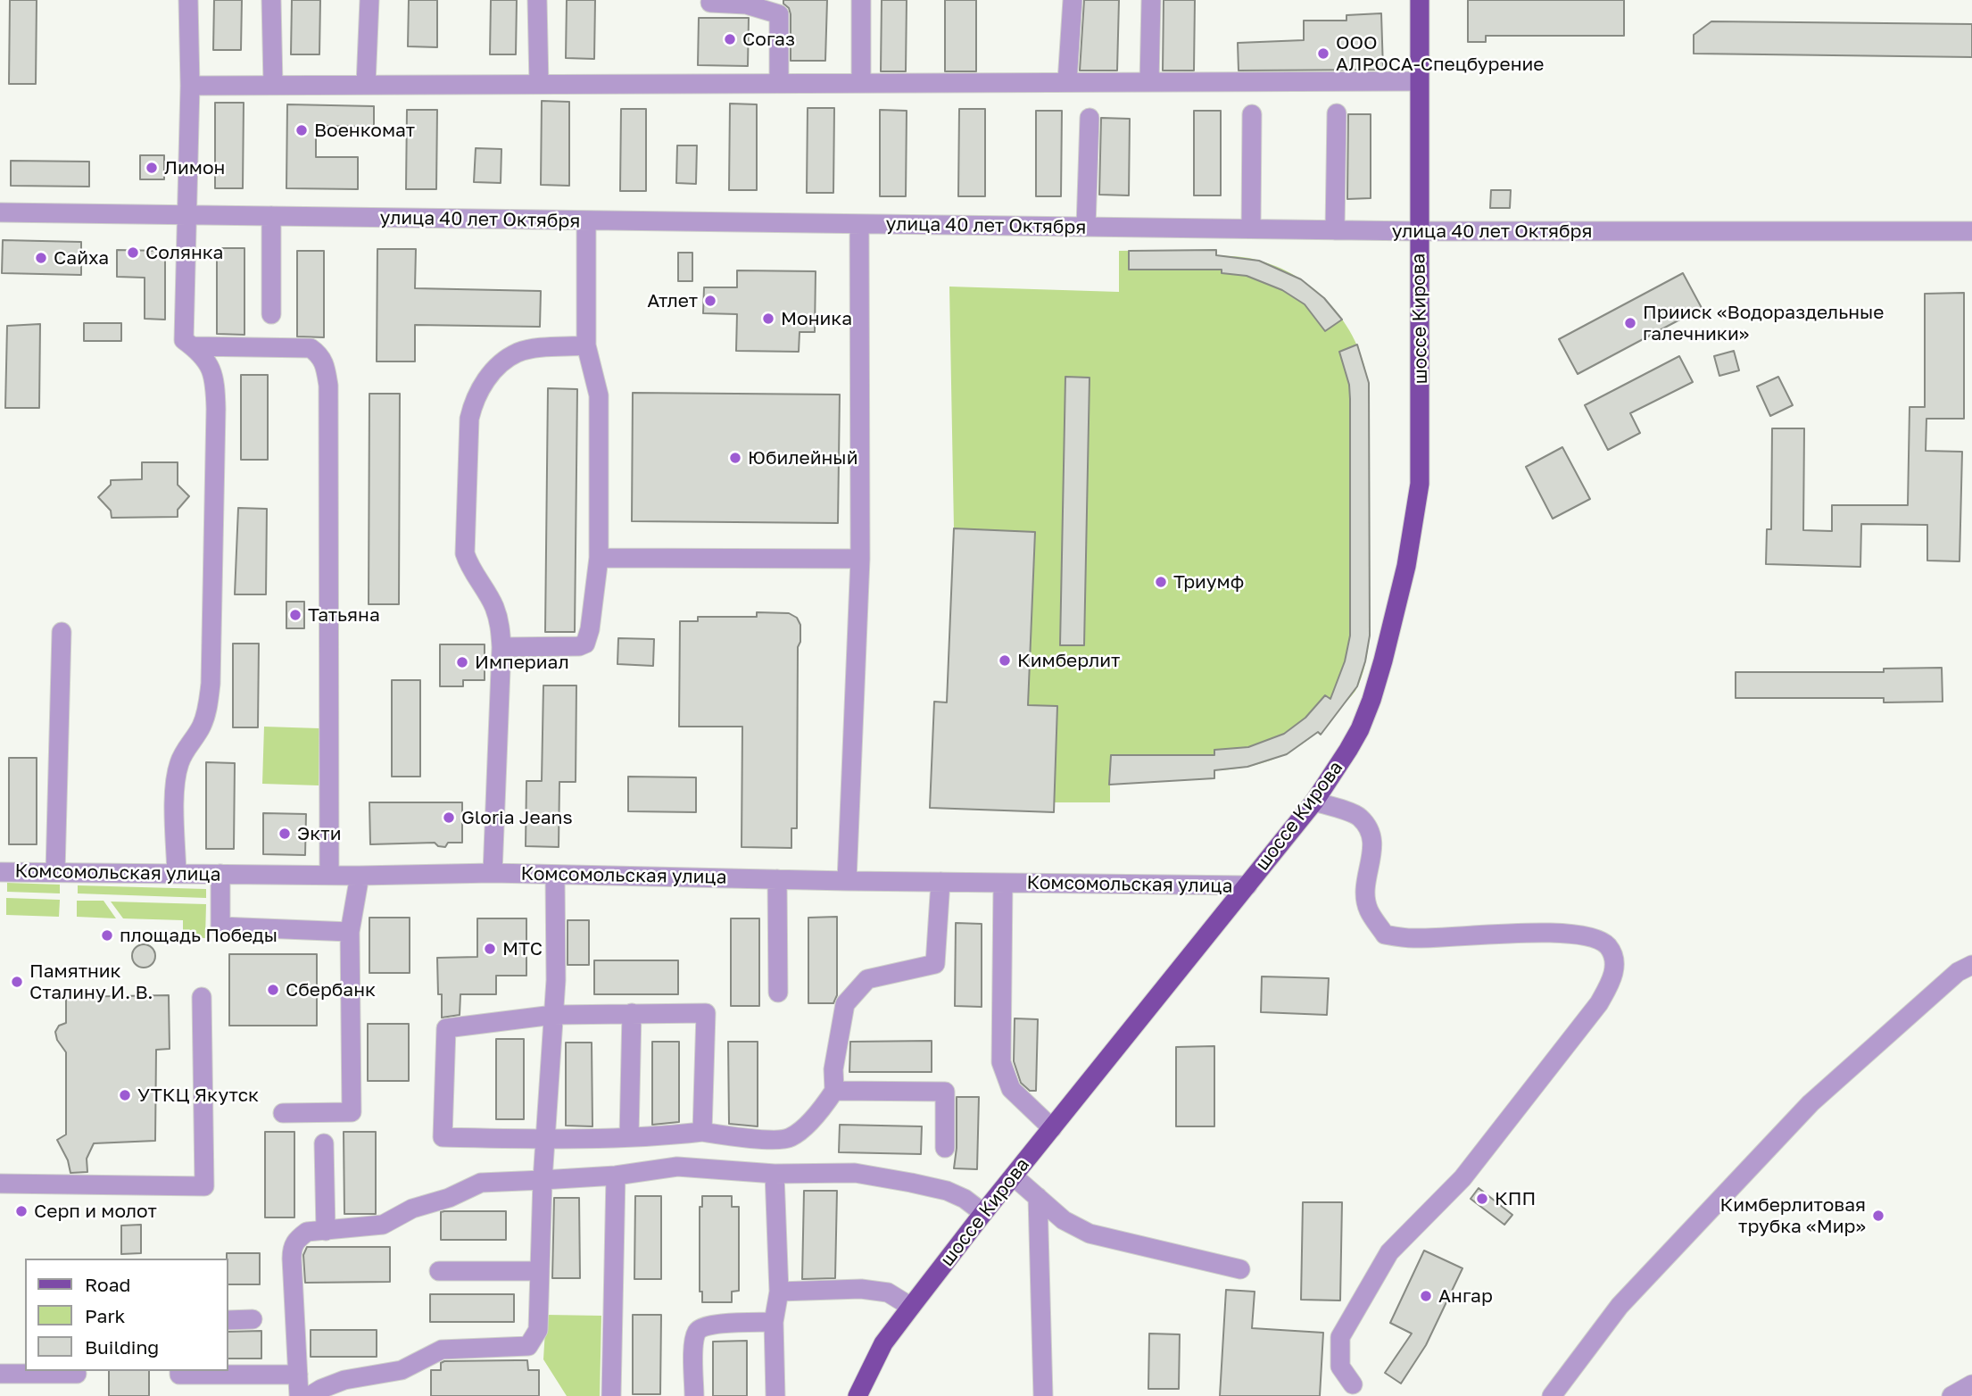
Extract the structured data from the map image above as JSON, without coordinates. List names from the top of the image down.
{
  "streets": {
    "main road": ["шоссе Кирова"],
    "street": ["улица 40 лет Октября", "Комсомольская улица"]
  },
  "crossings": [
    ["улица 40 лет Октября", "шоссе Кирова"],
    ["шоссе Кирова", "Комсомольская улица"]
  ],
  "places": [
    "Согаз",
    "ООО АЛРОСА-Спецбурение",
    "Военкомат",
    "Лимон",
    "Солянка",
    "Сайха",
    "Атлет",
    "Моника",
    "Прииск «Водораздельные галечники»",
    "Юбилейный",
    "Триумф",
    "Татьяна",
    "Кимберлит",
    "Империал",
    "Gloria Jeans",
    "Экти",
    "площадь Победы",
    "МТС",
    "Памятник Сталину И. В.",
    "Сбербанк",
    "УТКЦ Якутск",
    "КПП",
    "Серп и молот",
    "Кимберлитовая трубка «Мир»",
    "Ангар"
  ],
  "legend": ["Road", "Park", "Building"]
}
